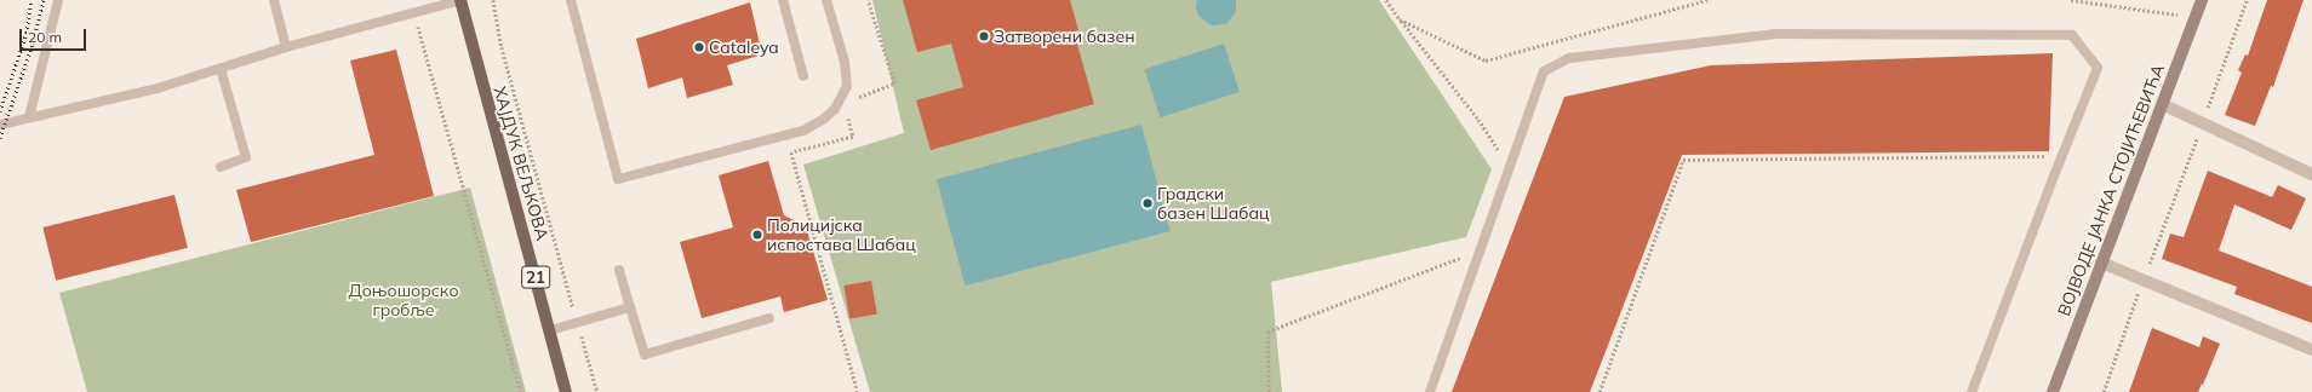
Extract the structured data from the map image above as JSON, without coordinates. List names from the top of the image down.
{
  "streets": {
    "main road": ["ХАЈДУК ВЕЉКОВА", "21"],
    "street": ["ВОЈВОДЕ ЈАНКА СТОЈИЋЕВИЋА"]
  },
  "parks": ["Доњошорско гробље"],
  "places": [
    "Затворени базен",
    "Cataleya",
    "Градски базен Шабац",
    "Полицијска испостава Шабац"
  ],
  "scale_bar": "20 m"
}
